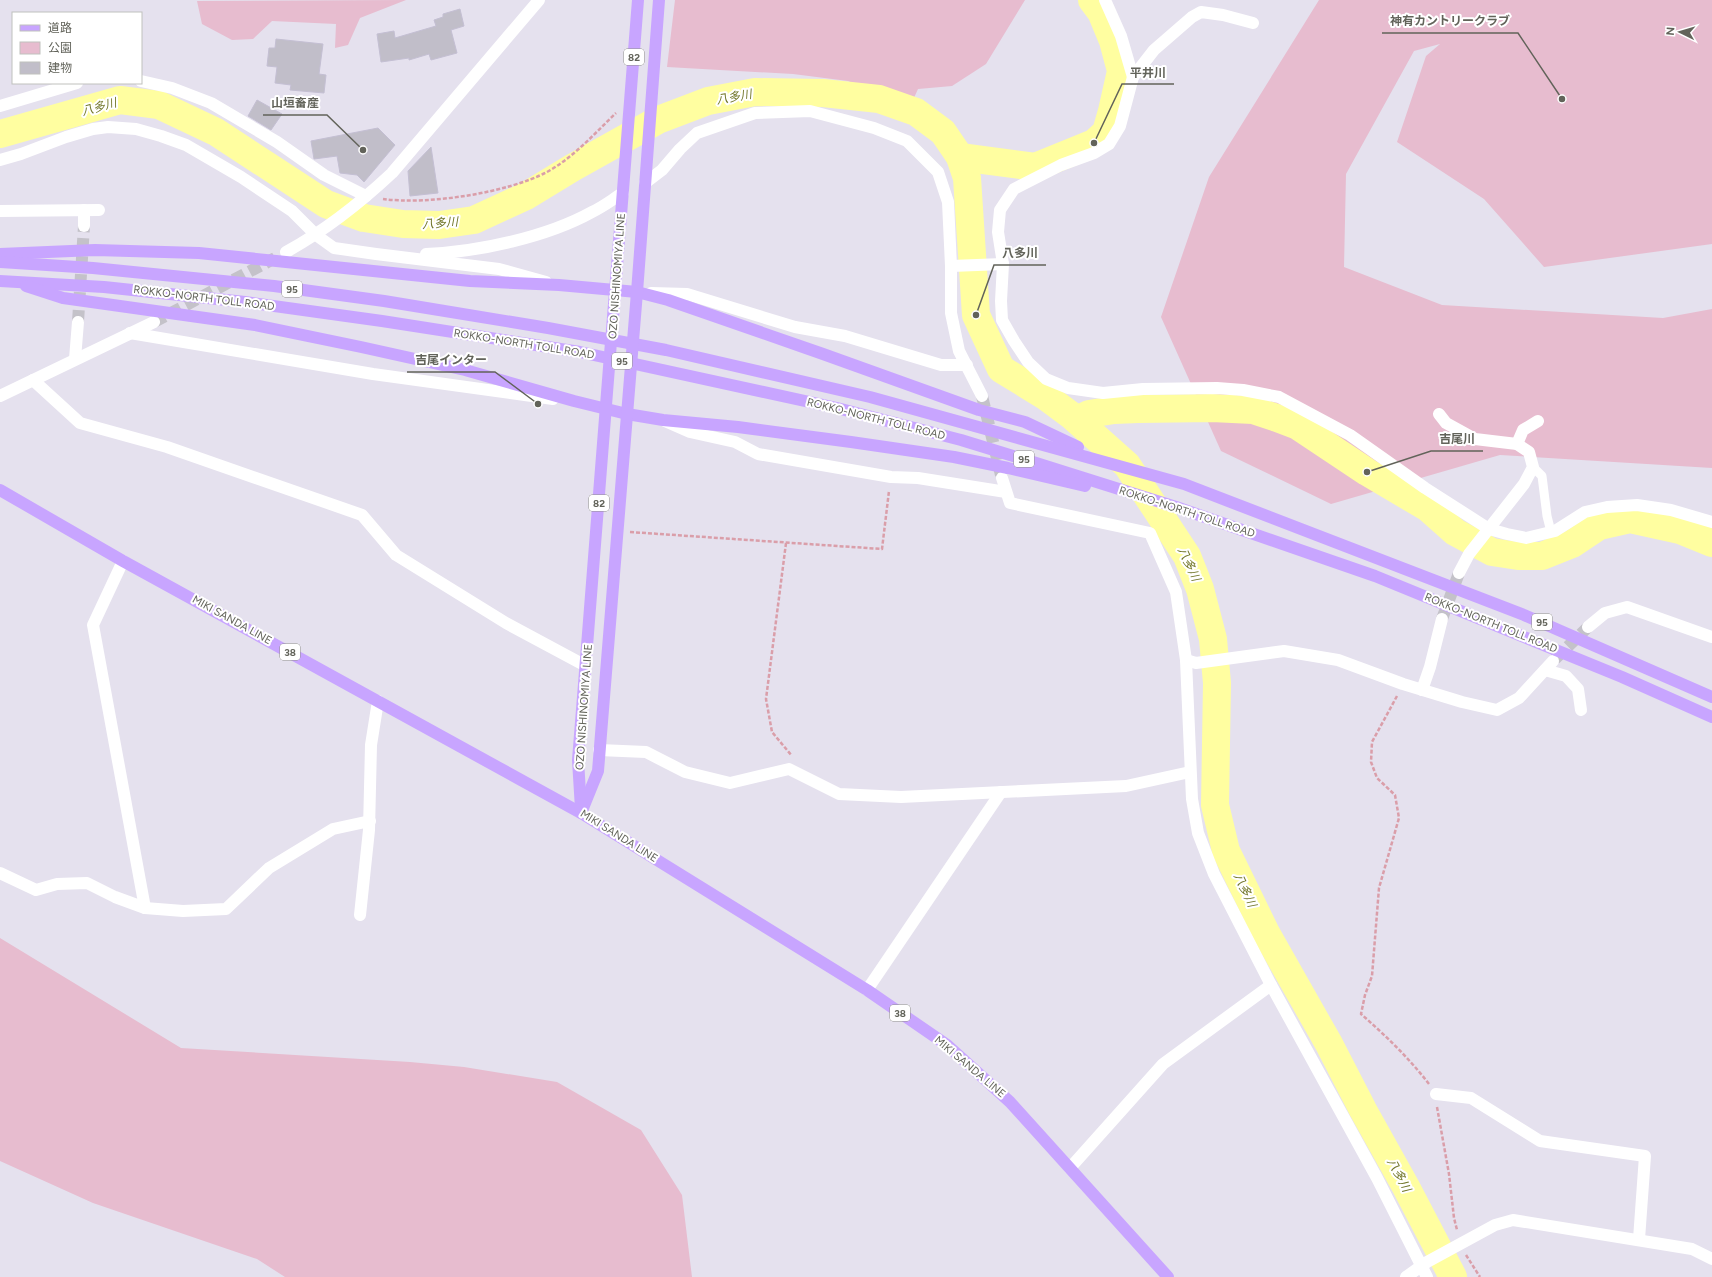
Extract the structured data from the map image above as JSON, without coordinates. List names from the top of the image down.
{
  "streets": {
    "main road": [
      "82",
      "OZO NISHINOMIYA LINE",
      "95",
      "ROKKO-NORTH TOLL ROAD",
      "MIKI SANDA LINE",
      "38"
    ]
  },
  "crossings": [
    ["OZO NISHINOMIYA LINE", "95"],
    ["OZO NISHINOMIYA LINE", "MIKI SANDA LINE"],
    ["95", "ROKKO-NORTH TOLL ROAD"]
  ],
  "water": ["八多川"],
  "places": [
    "神有カントリークラブ",
    "平井川",
    "山垣畜産",
    "八多川",
    "吉尾インター",
    "吉尾川"
  ],
  "legend": ["道路", "公園", "建物"],
  "north": "left"
}
